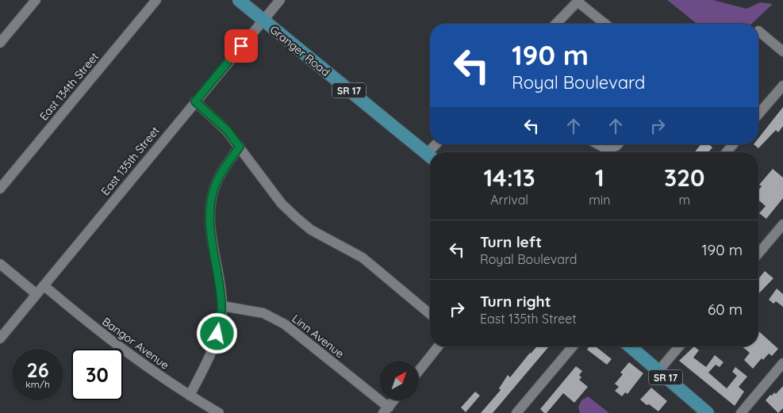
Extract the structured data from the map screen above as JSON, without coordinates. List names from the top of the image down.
{
  "streets": {
    "main road": ["Granger Road", "SR 17"],
    "street": [
      "East 134th Street",
      "East 135th Street",
      "Linn Avenue",
      "Bangor Avenue"
    ]
  },
  "crossings": [
    ["Granger Road", "East 135th Street"],
    ["East 135th Street", "Bangor Avenue"]
  ],
  "north": "top right",
  "page": {
    "turn": ["190 m", "Royal Boulevard"],
    "eta": [
      "14:13",
      "Arrival",
      "1",
      "min",
      "320",
      "m"
    ],
    "list": [
      {
        "name": "Turn left",
        "note": "Royal Boulevard",
        "value": "190 m"
      },
      {
        "name": "Turn right",
        "note": "East 135th Street",
        "value": "60 m"
      }
    ],
    "speed": "26 km/h",
    "limit": "30"
  }
}
